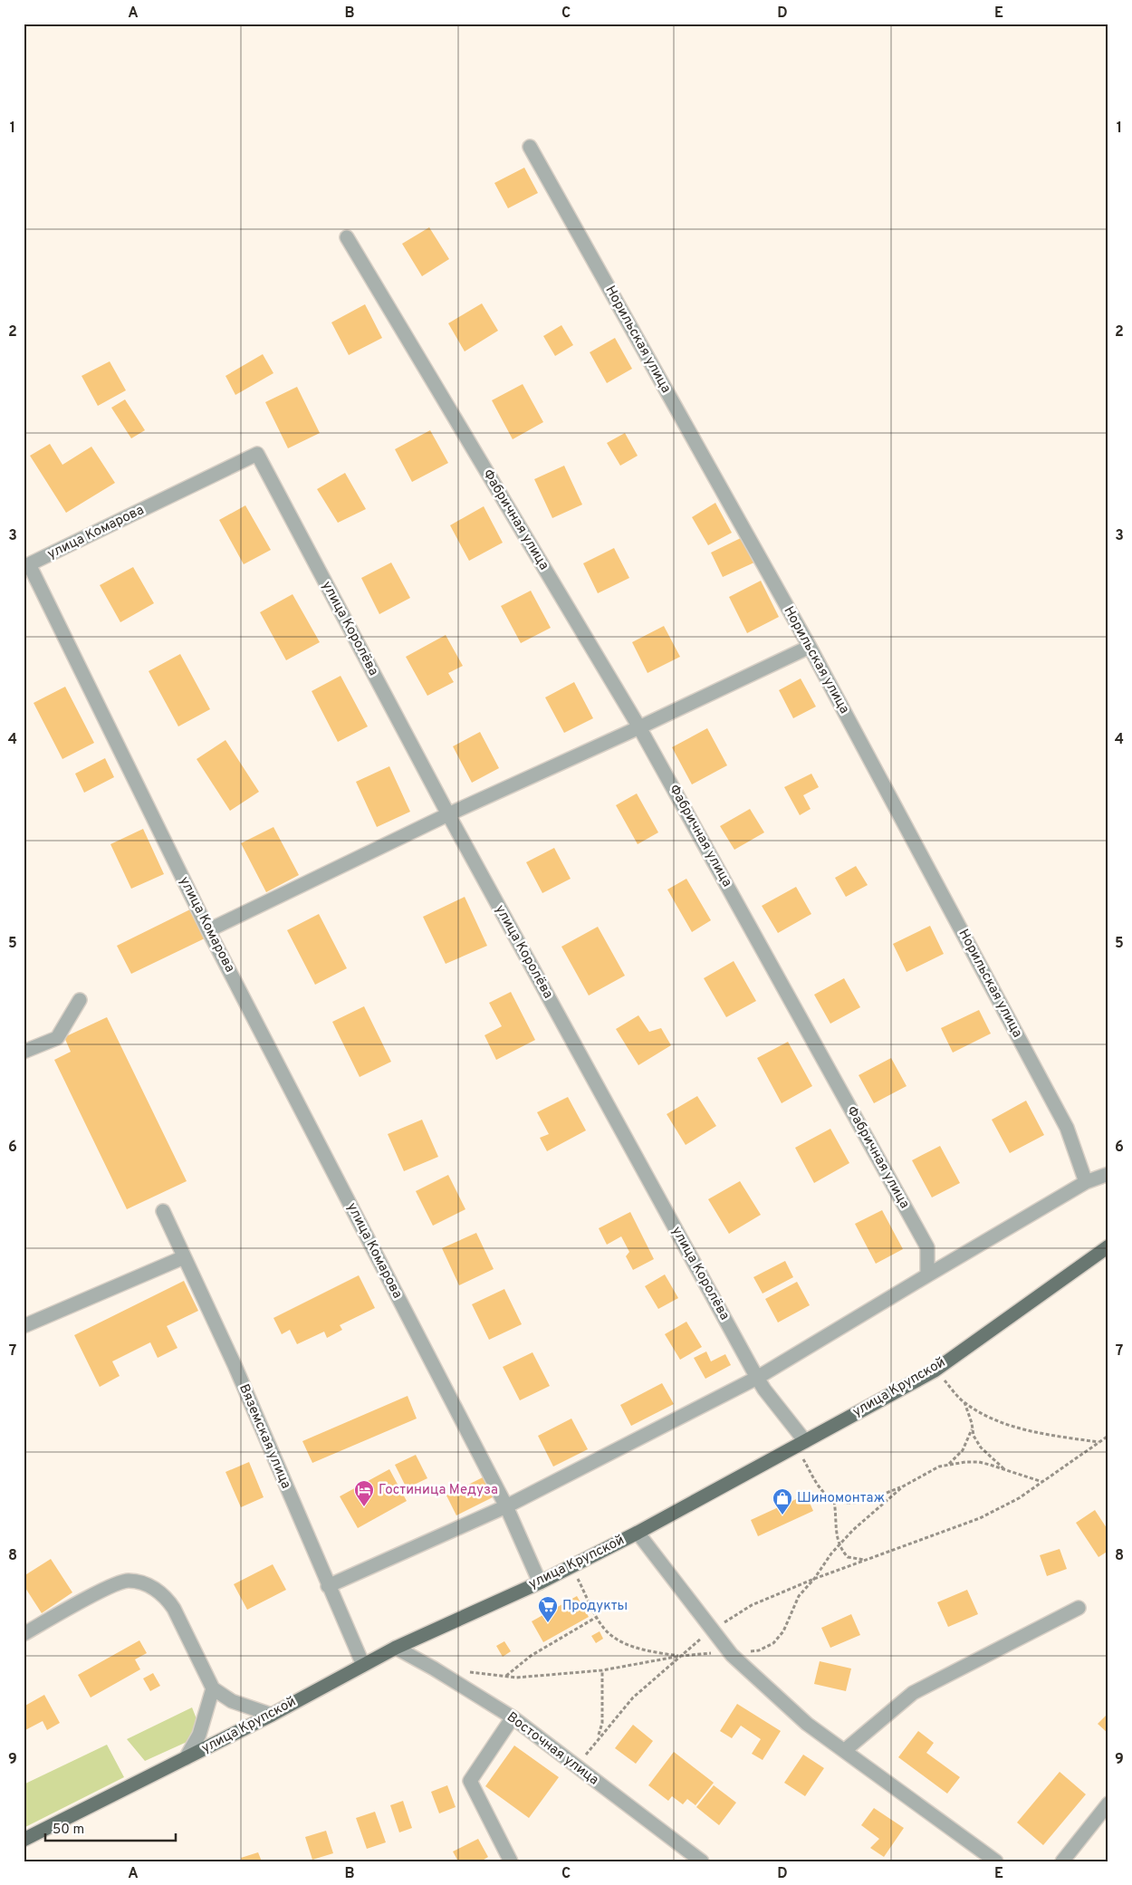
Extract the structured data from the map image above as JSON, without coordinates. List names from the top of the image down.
{
  "streets": {
    "main road": ["улица Крупской"],
    "street": [
      "Норильская улица",
      "Фабричная улица",
      "улица Комарова",
      "улица Королёва",
      "Вяземская улица",
      "Восточная улица"
    ]
  },
  "crossings": [
    ["улица Комарова", "улица Королёва"],
    ["улица Комарова", "улица Крупской"],
    ["улица Королёва", "улица Крупской"],
    ["улица Крупской", "Вяземская улица"],
    ["улица Крупской", "Восточная улица"]
  ],
  "places": {
    "hotel": ["Гостиница Медуза"],
    "shop": ["Шиномонтаж"],
    "supermarket": ["Продукты"]
  },
  "scale_bar": "50 m",
  "grid": {
    "columns": [
      "A",
      "B",
      "C",
      "D",
      "E"
    ],
    "rows": [
      "1",
      "2",
      "3",
      "4",
      "5",
      "6",
      "7",
      "8",
      "9"
    ]
  }
}
